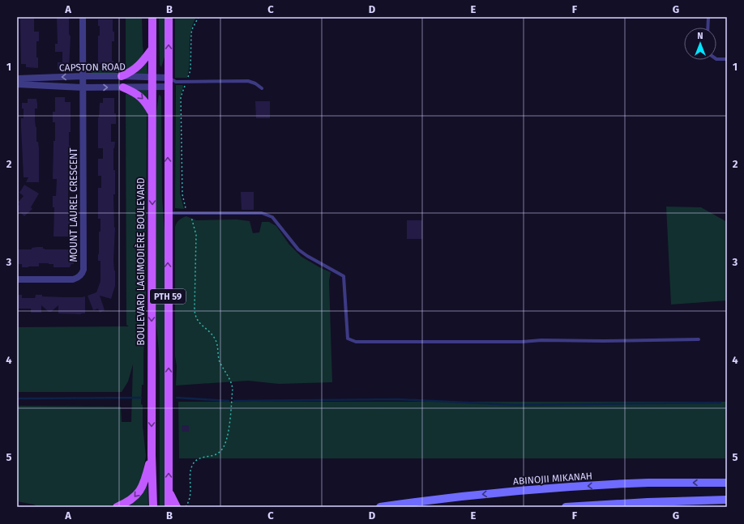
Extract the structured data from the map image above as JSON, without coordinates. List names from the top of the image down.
{
  "streets": {
    "main road": ["BOULEVARD LAGIMODIÈRE BOULEVARD", "PTH 59"],
    "street": ["CAPSTON ROAD", "MOUNT LAUREL CRESCENT", "ABINOJII MIKANAH"]
  },
  "crossings": [
    ["CAPSTON ROAD", "MOUNT LAUREL CRESCENT"],
    ["CAPSTON ROAD", "BOULEVARD LAGIMODIÈRE BOULEVARD"],
    ["CAPSTON ROAD", "PTH 59"]
  ],
  "north": "top",
  "grid": {
    "columns": [
      "A",
      "B",
      "C",
      "D",
      "E",
      "F",
      "G"
    ],
    "rows": [
      "1",
      "2",
      "3",
      "4",
      "5"
    ]
  }
}
